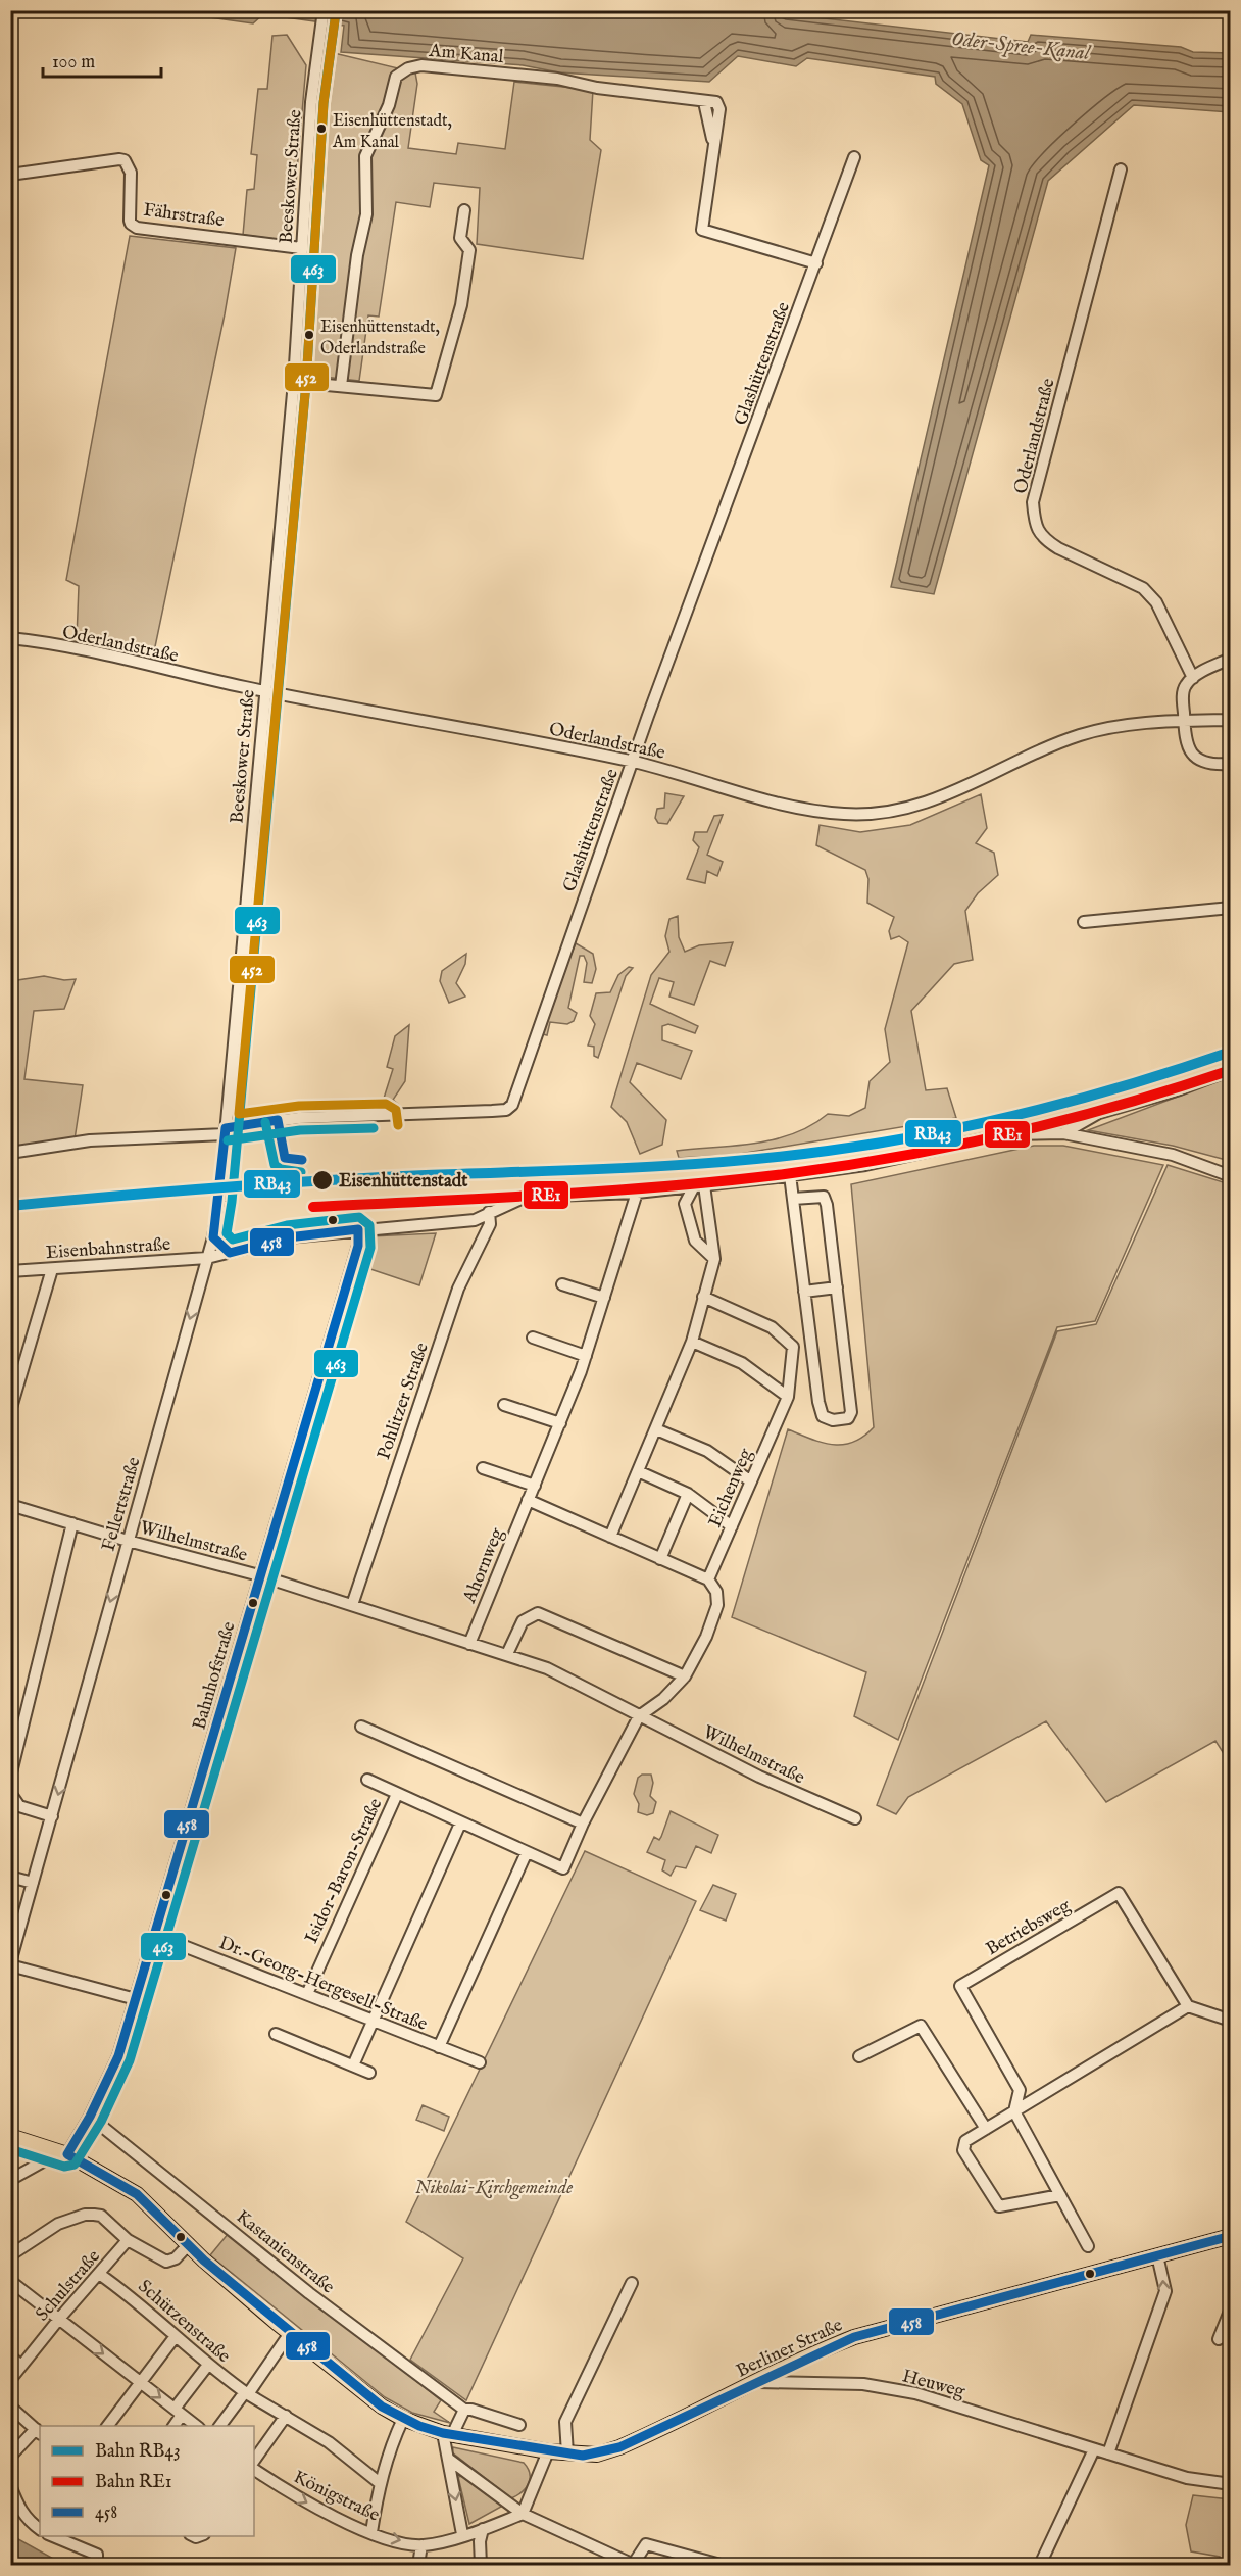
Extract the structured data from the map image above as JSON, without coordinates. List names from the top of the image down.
{
  "streets": {
    "main road": ["Berliner Straße"],
    "street": [
      "Am Kanal",
      "Beeskower Straße",
      "Fährstraße",
      "Glashüttenstraße",
      "Oderlandstraße",
      "Eisenbahnstraße",
      "Pohlitzer Straße",
      "Eichenweg",
      "Fellertstraße",
      "Wilhelmstraße",
      "Ahornweg",
      "Bahnhofstraße",
      "Isidor-Baron-Straße",
      "Betriebsweg",
      "Dr.-Georg-Hergesell-Straße",
      "Kastanienstraße",
      "Schulstraße",
      "Schützenstraße",
      "Heuweg",
      "Königstraße"
    ]
  },
  "crossings": [
    ["Am Kanal", "Glashüttenstraße"],
    ["Beeskower Straße", "Fährstraße"],
    ["Beeskower Straße", "Glashüttenstraße"],
    ["Beeskower Straße", "Oderlandstraße"],
    ["Beeskower Straße", "Fellertstraße"],
    ["Glashüttenstraße", "Oderlandstraße"],
    ["Eisenbahnstraße", "Fellertstraße"],
    ["Pohlitzer Straße", "Wilhelmstraße"],
    ["Fellertstraße", "Wilhelmstraße"],
    ["Wilhelmstraße", "Ahornweg"],
    ["Wilhelmstraße", "Bahnhofstraße"],
    ["Bahnhofstraße", "Dr.-Georg-Hergesell-Straße"],
    ["Bahnhofstraße", "Kastanienstraße"],
    ["Bahnhofstraße", "Berliner Straße"],
    ["Isidor-Baron-Straße", "Dr.-Georg-Hergesell-Straße"],
    ["Schulstraße", "Schützenstraße"],
    ["Berliner Straße", "Heuweg"]
  ],
  "one_way": ["Königstraße"],
  "water": ["Oder-Spree-Kanal"],
  "parks": ["Nikolai-Kirchgemeinde"],
  "places": ["Eisenhüttenstadt, Am Kanal", "Eisenhüttenstadt, Oderlandstraße", "Eisenhüttenstadt"],
  "lines": [
    "transit line 463",
    "transit line 452",
    "rail line RB43",
    "rail line RE1",
    "transit line 458"
  ],
  "legend": ["Bahn RB43", "Bahn RE1", "458"],
  "scale_bar": "100 m"
}
